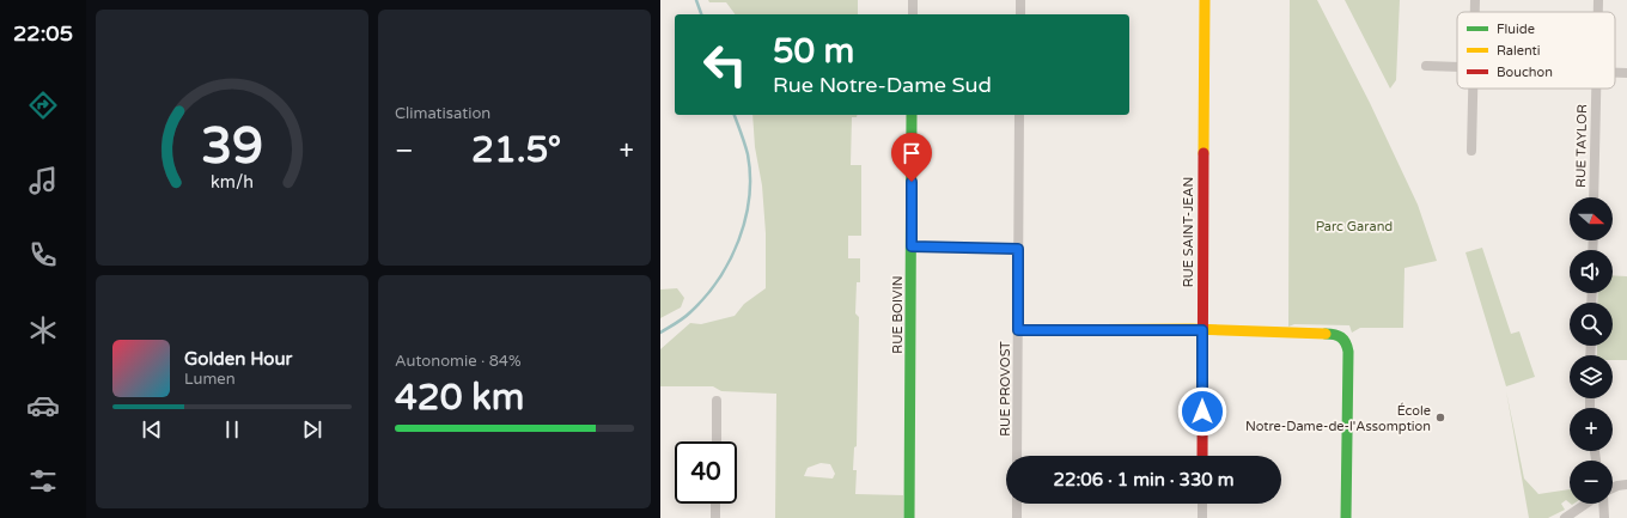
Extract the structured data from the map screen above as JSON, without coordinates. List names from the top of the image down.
{
  "streets": {
    "street": [
      "RUE TAYLOR",
      "RUE SAINT-JEAN",
      "RUE BOIVIN",
      "RUE PROVOST"
    ]
  },
  "parks": ["Parc Garand"],
  "places": ["École Notre-Dame-de-l'Assomption"],
  "legend": ["Fluide", "Ralenti", "Bouchon"],
  "north": "right",
  "page": {
    "tabs": "22:05",
    "tile": [
      "Climatisation",
      ["Autonomie · 84%", "420 km"]
    ],
    "turn": ["50 m", "Rue Notre-Dame Sud"],
    "heat": ["−", "21.5°", "+"],
    "map_buttons": ["+", "−"],
    "song": ["Golden Hour", "Lumen"],
    "limit": "40",
    "trip": "22:06 · 1 min · 330 m",
    "gauge": ["39", "km/h"]
  }
}
